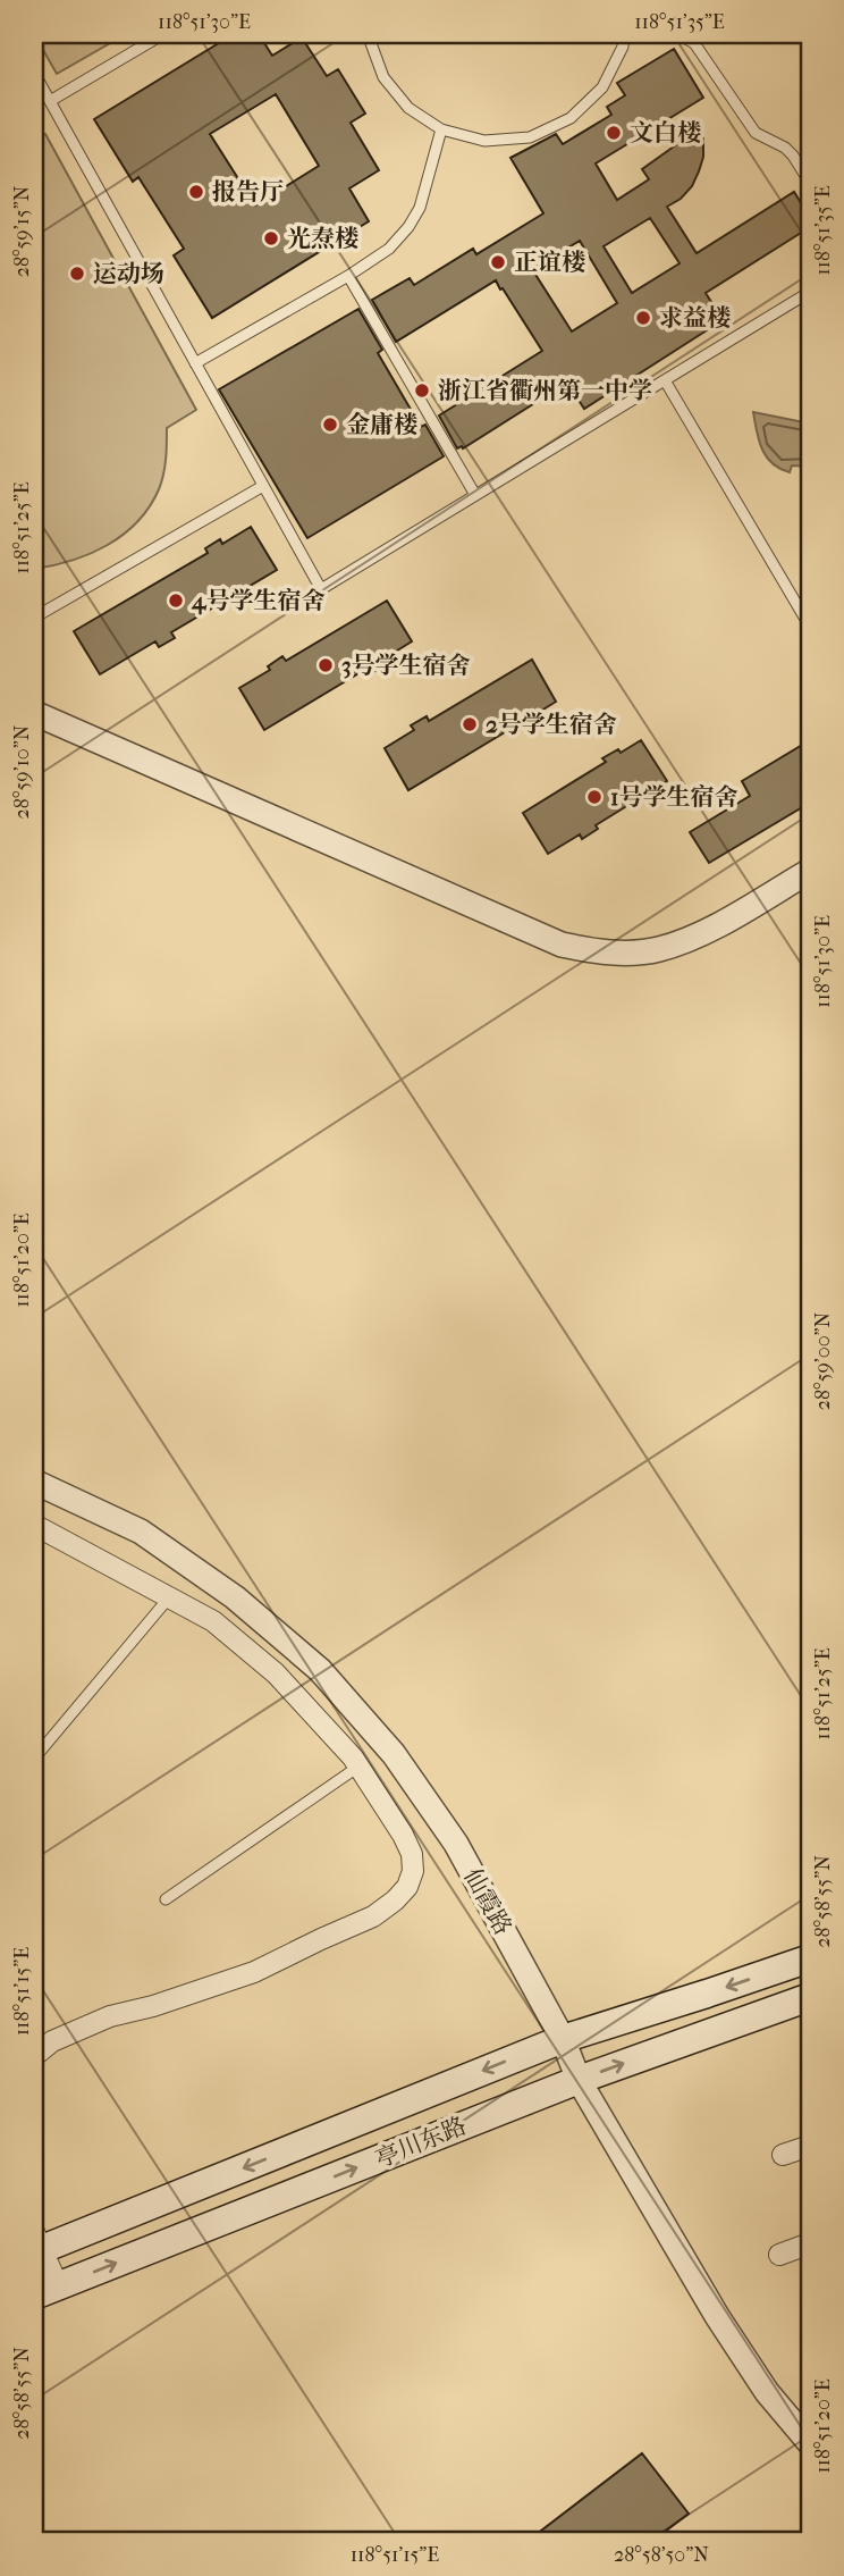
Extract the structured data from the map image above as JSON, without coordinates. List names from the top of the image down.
{
  "streets": {
    "main road": ["亭川东路"],
    "street": ["仙霞路"]
  },
  "crossings": [
    ["仙霞路", "亭川东路"]
  ],
  "places": [
    "文白楼",
    "报告厅",
    "光焘楼",
    "正谊楼",
    "运动场",
    "求益楼",
    "浙江省衢州第一中学",
    "金庸楼",
    "4号学生宿舍",
    "3号学生宿舍",
    "2号学生宿舍",
    "1号学生宿舍"
  ],
  "coordinates": [
    "118°51'30\"E",
    "118°51'35\"E",
    "28°59'15\"N",
    "118°51'25\"E",
    "28°59'10\"N",
    "118°51'20\"E",
    "28°59'00\"N",
    "28°58'55\"N",
    "118°51'15\"E",
    "28°58'50\"N"
  ]
}
